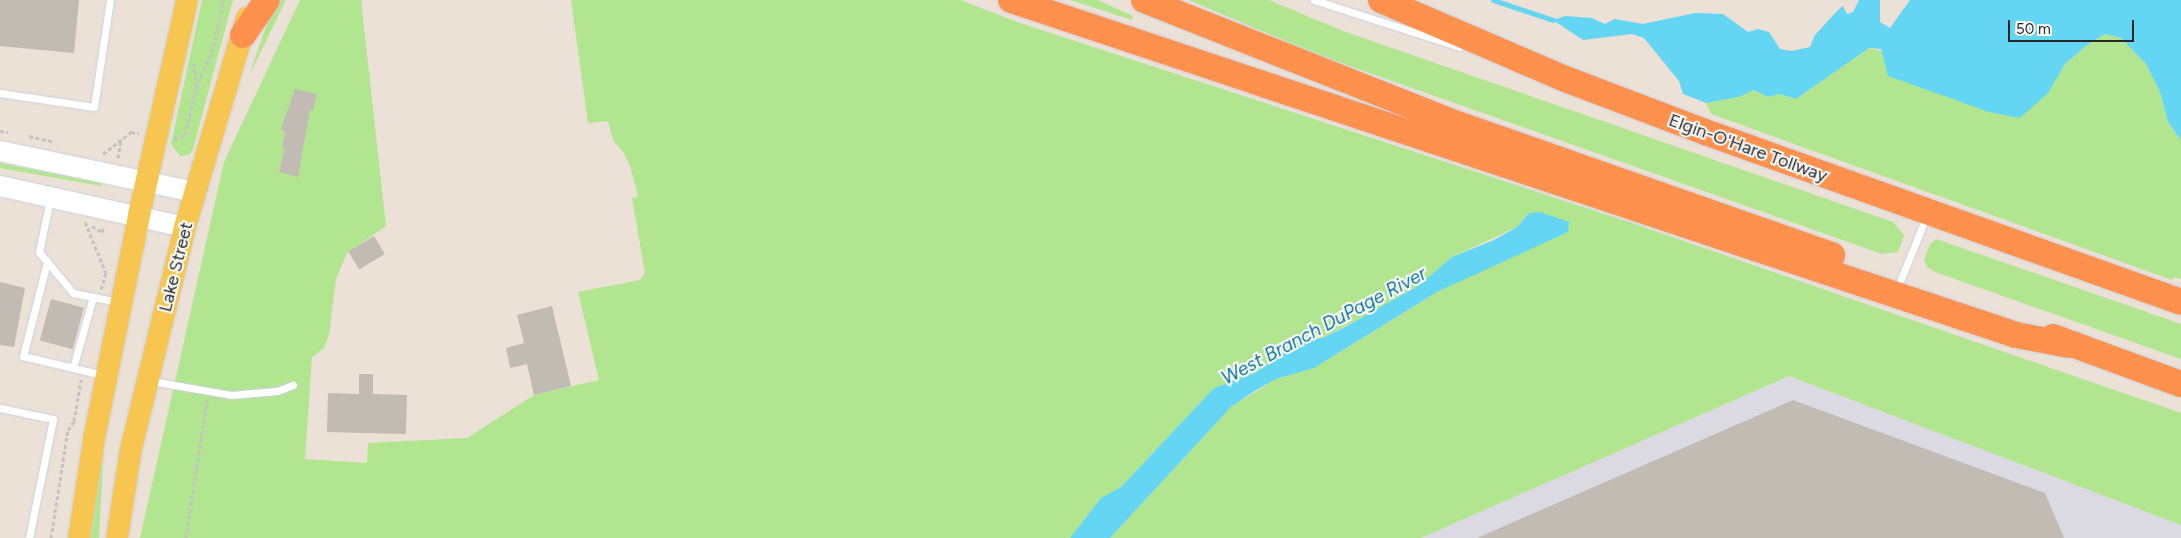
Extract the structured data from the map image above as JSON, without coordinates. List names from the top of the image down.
{
  "streets": {
    "highway": ["Elgin-O'Hare Tollway"],
    "main road": ["Lake Street"]
  },
  "water": ["West Branch DuPage River"],
  "scale_bar": "50 m"
}
